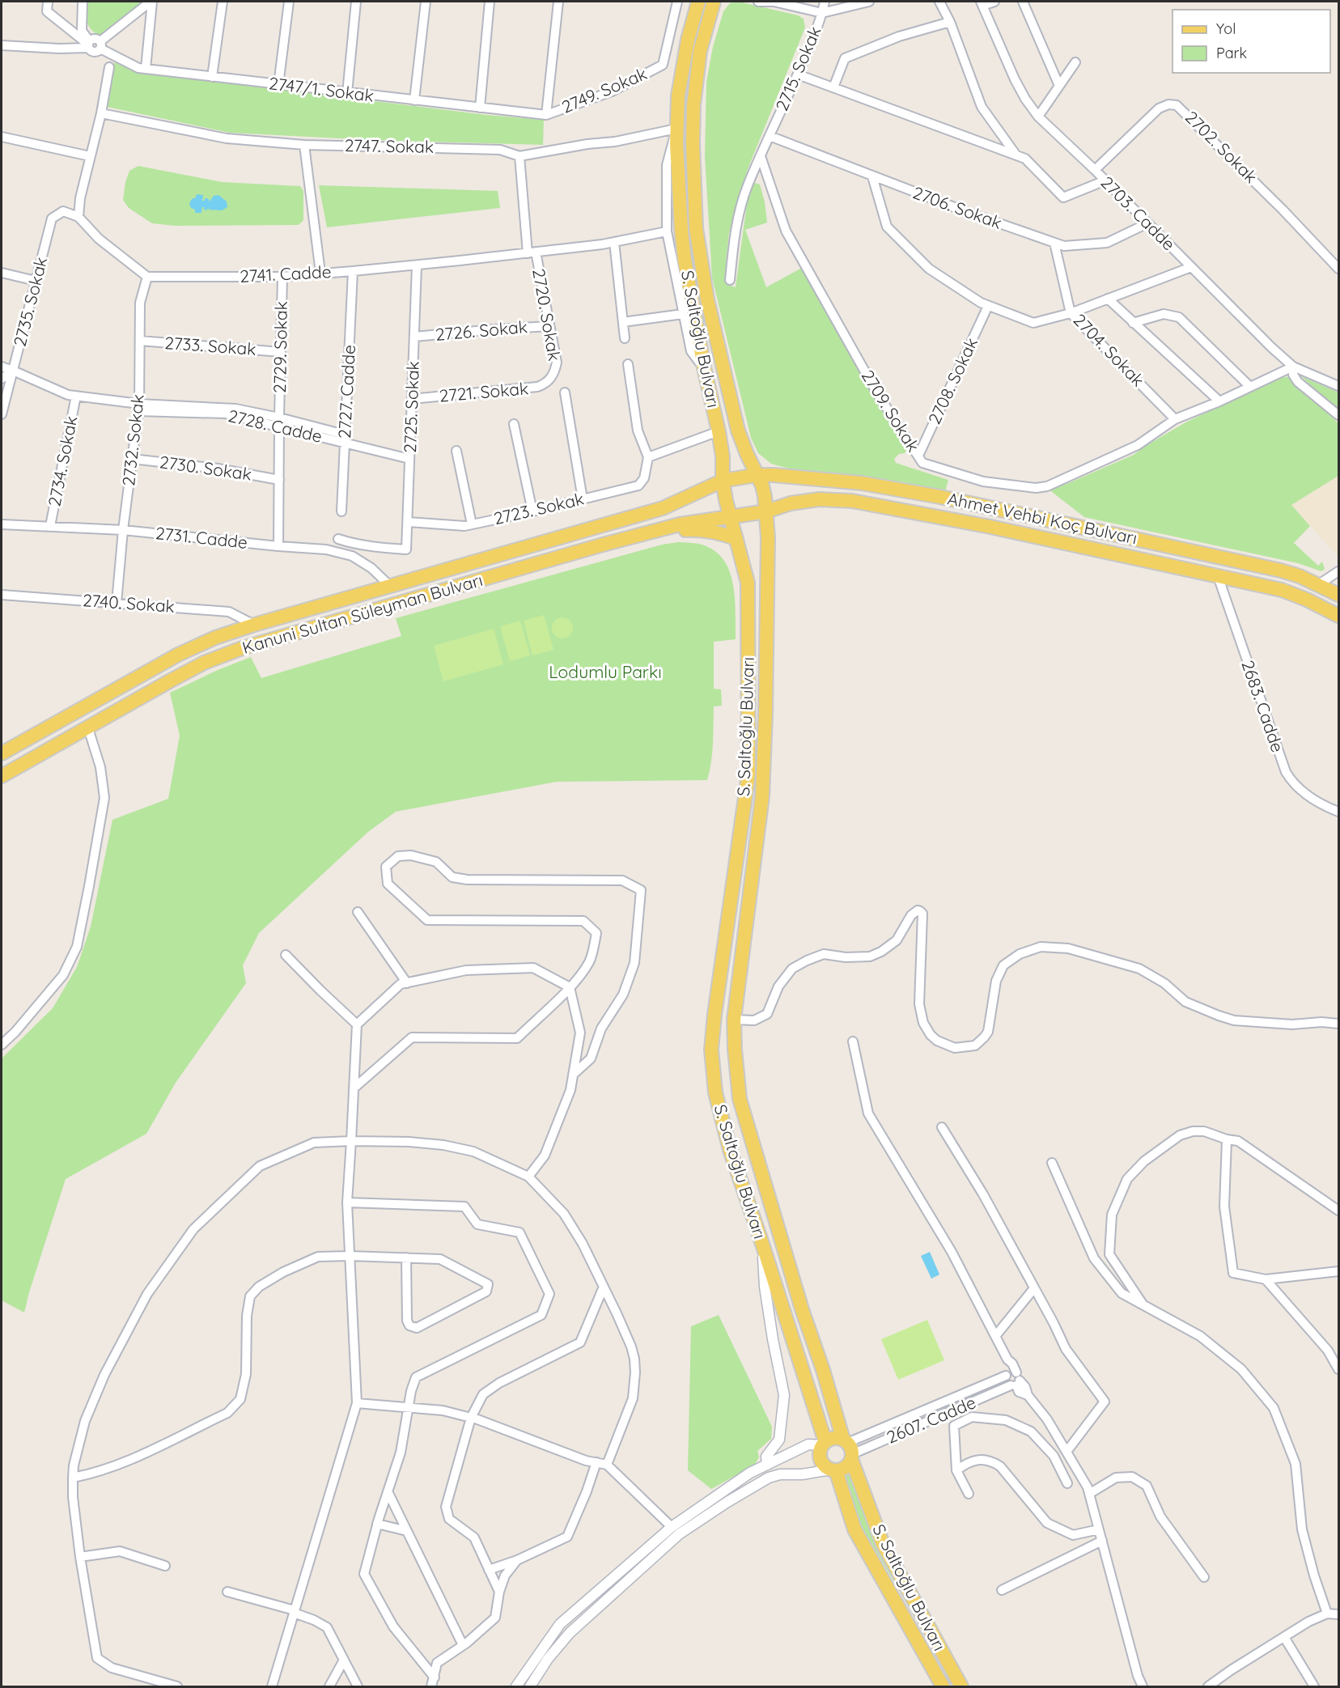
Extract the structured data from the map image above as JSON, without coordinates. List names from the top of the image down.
{
  "streets": {
    "main road": ["S. Saltoğlu Bulvarı", "Ahmet Vehbi Koç Bulvarı", "Kanuni Sultan Süleyman Bulvarı"],
    "street": [
      "2715. Sokak",
      "2747/1. Sokak",
      "2749. Sokak",
      "2747. Sokak",
      "2702. Sokak",
      "2706. Sokak",
      "2703. Cadde",
      "2741. Cadde",
      "2735. Sokak",
      "2720. Sokak",
      "2726. Sokak",
      "2733. Sokak",
      "2729. Sokak",
      "2704. Sokak",
      "2708. Sokak",
      "2727. Cadde",
      "2721. Sokak",
      "2725. Sokak",
      "2709. Sokak",
      "2728. Cadde",
      "2732. Sokak",
      "2734. Sokak",
      "2730. Sokak",
      "2723. Sokak",
      "2731. Cadde",
      "2740. Sokak",
      "2683. Cadde",
      "2607. Cadde"
    ]
  },
  "crossings": [
    ["2715. Sokak", "2706. Sokak"],
    ["2715. Sokak", "2709. Sokak"],
    ["2747/1. Sokak", "2749. Sokak"],
    ["2747. Sokak", "2720. Sokak"],
    ["2747. Sokak", "S. Saltoğlu Bulvarı"],
    ["2702. Sokak", "2703. Cadde"],
    ["2706. Sokak", "2703. Cadde"],
    ["2706. Sokak", "2704. Sokak"],
    ["2703. Cadde", "2709. Sokak"],
    ["2741. Cadde", "2720. Sokak"],
    ["2741. Cadde", "2729. Sokak"],
    ["2741. Cadde", "2727. Cadde"],
    ["2741. Cadde", "2725. Sokak"],
    ["2741. Cadde", "2732. Sokak"],
    ["2735. Sokak", "2728. Cadde"],
    ["2720. Sokak", "2726. Sokak"],
    ["2720. Sokak", "2721. Sokak"],
    ["2726. Sokak", "2725. Sokak"],
    ["S. Saltoğlu Bulvarı", "Ahmet Vehbi Koç Bulvarı"],
    ["S. Saltoğlu Bulvarı", "Kanuni Sultan Süleyman Bulvarı"],
    ["S. Saltoğlu Bulvarı", "2607. Cadde"],
    ["2733. Sokak", "2729. Sokak"],
    ["2733. Sokak", "2732. Sokak"],
    ["2729. Sokak", "2728. Cadde"],
    ["2729. Sokak", "2730. Sokak"],
    ["2729. Sokak", "2731. Cadde"],
    ["2704. Sokak", "2709. Sokak"],
    ["2708. Sokak", "2709. Sokak"],
    ["2727. Cadde", "2728. Cadde"],
    ["2721. Sokak", "2725. Sokak"],
    ["2725. Sokak", "2728. Cadde"],
    ["2725. Sokak", "2723. Sokak"],
    ["2728. Cadde", "2732. Sokak"],
    ["2728. Cadde", "2734. Sokak"],
    ["2732. Sokak", "2730. Sokak"],
    ["2732. Sokak", "2731. Cadde"],
    ["2732. Sokak", "2740. Sokak"],
    ["2734. Sokak", "2731. Cadde"],
    ["Ahmet Vehbi Koç Bulvarı", "Kanuni Sultan Süleyman Bulvarı"],
    ["Ahmet Vehbi Koç Bulvarı", "2683. Cadde"],
    ["2731. Cadde", "Kanuni Sultan Süleyman Bulvarı"],
    ["2740. Sokak", "Kanuni Sultan Süleyman Bulvarı"]
  ],
  "parks": ["Lodumlu Parkı"],
  "legend": ["Yol", "Park"]
}
